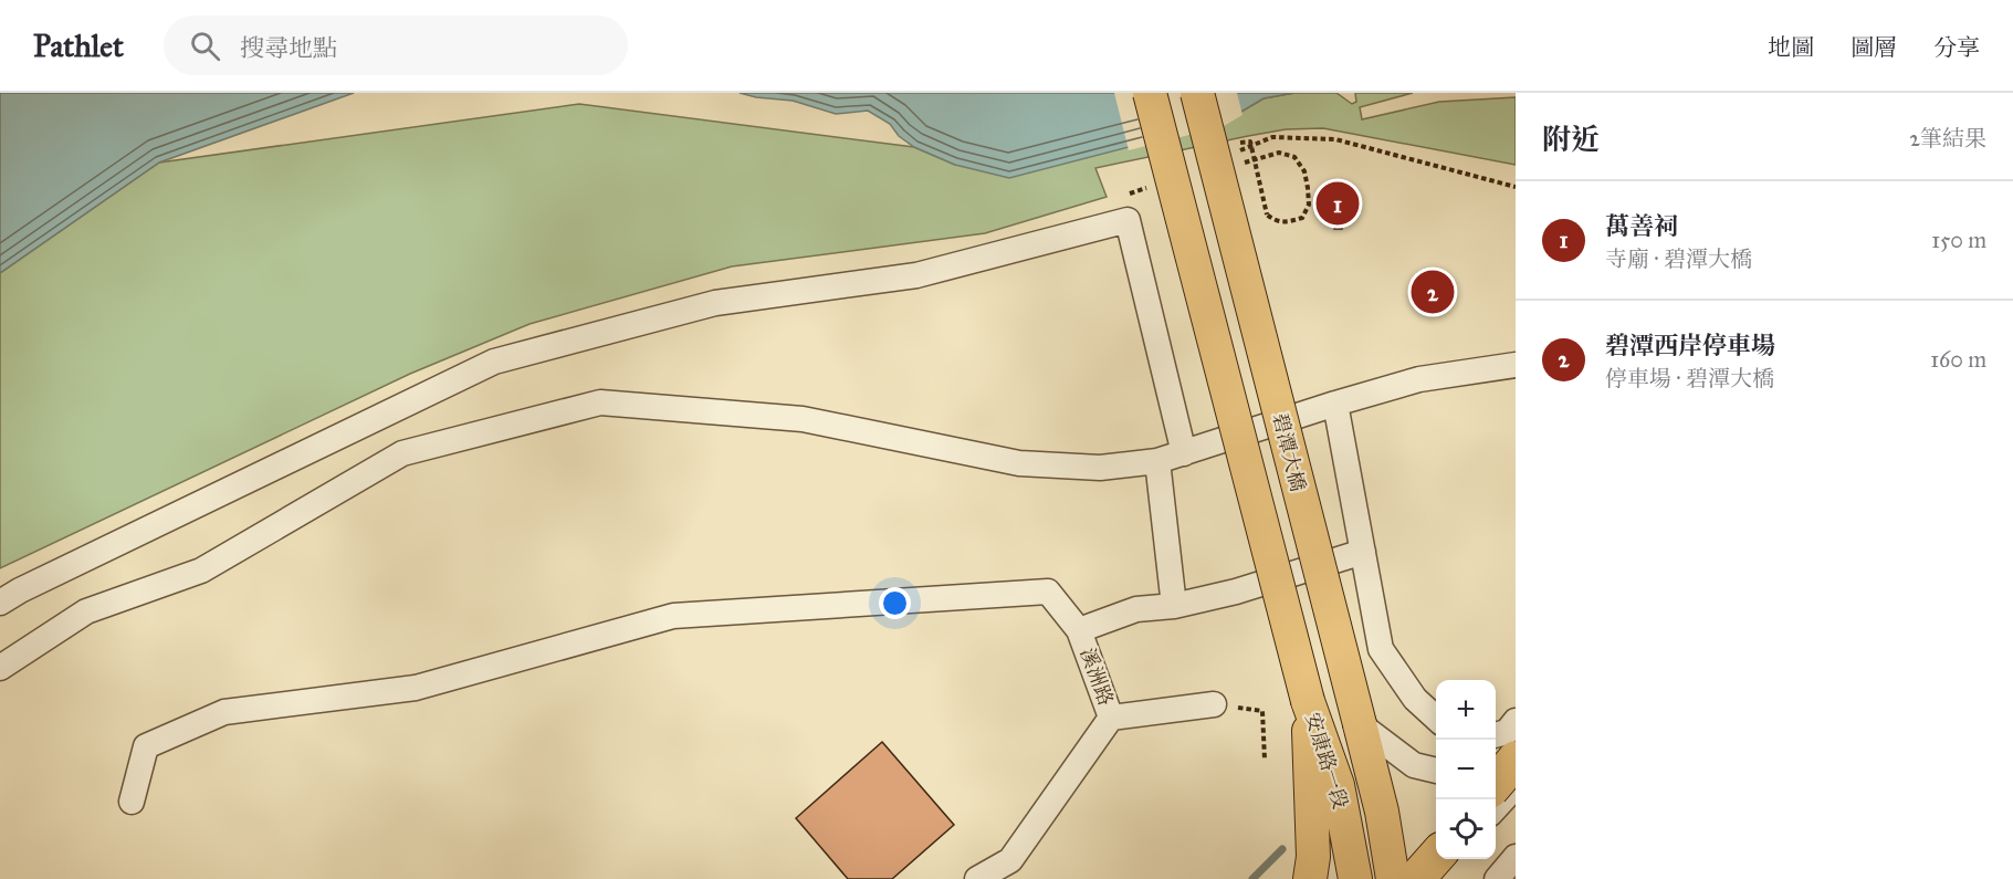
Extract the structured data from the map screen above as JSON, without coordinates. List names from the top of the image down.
{
  "streets": {
    "main road": ["碧潭大橋", "安康路一段"],
    "street": ["溪洲路"]
  },
  "page": {
    "header": "Pathlet",
    "search": "搜尋地點",
    "nav": ["地圖", "圖層", "分享"],
    "heading": ["附近", "2筆結果"],
    "pins": ["1", "2"],
    "list": [
      {
        "mark": "1",
        "name": "萬善祠",
        "note": "寺廟 · 碧潭大橋",
        "value": "150 m"
      },
      {
        "mark": "2",
        "name": "碧潭西岸停車場",
        "note": "停車場 · 碧潭大橋",
        "value": "160 m"
      }
    ],
    "map_buttons": ["+", "−"]
  }
}
